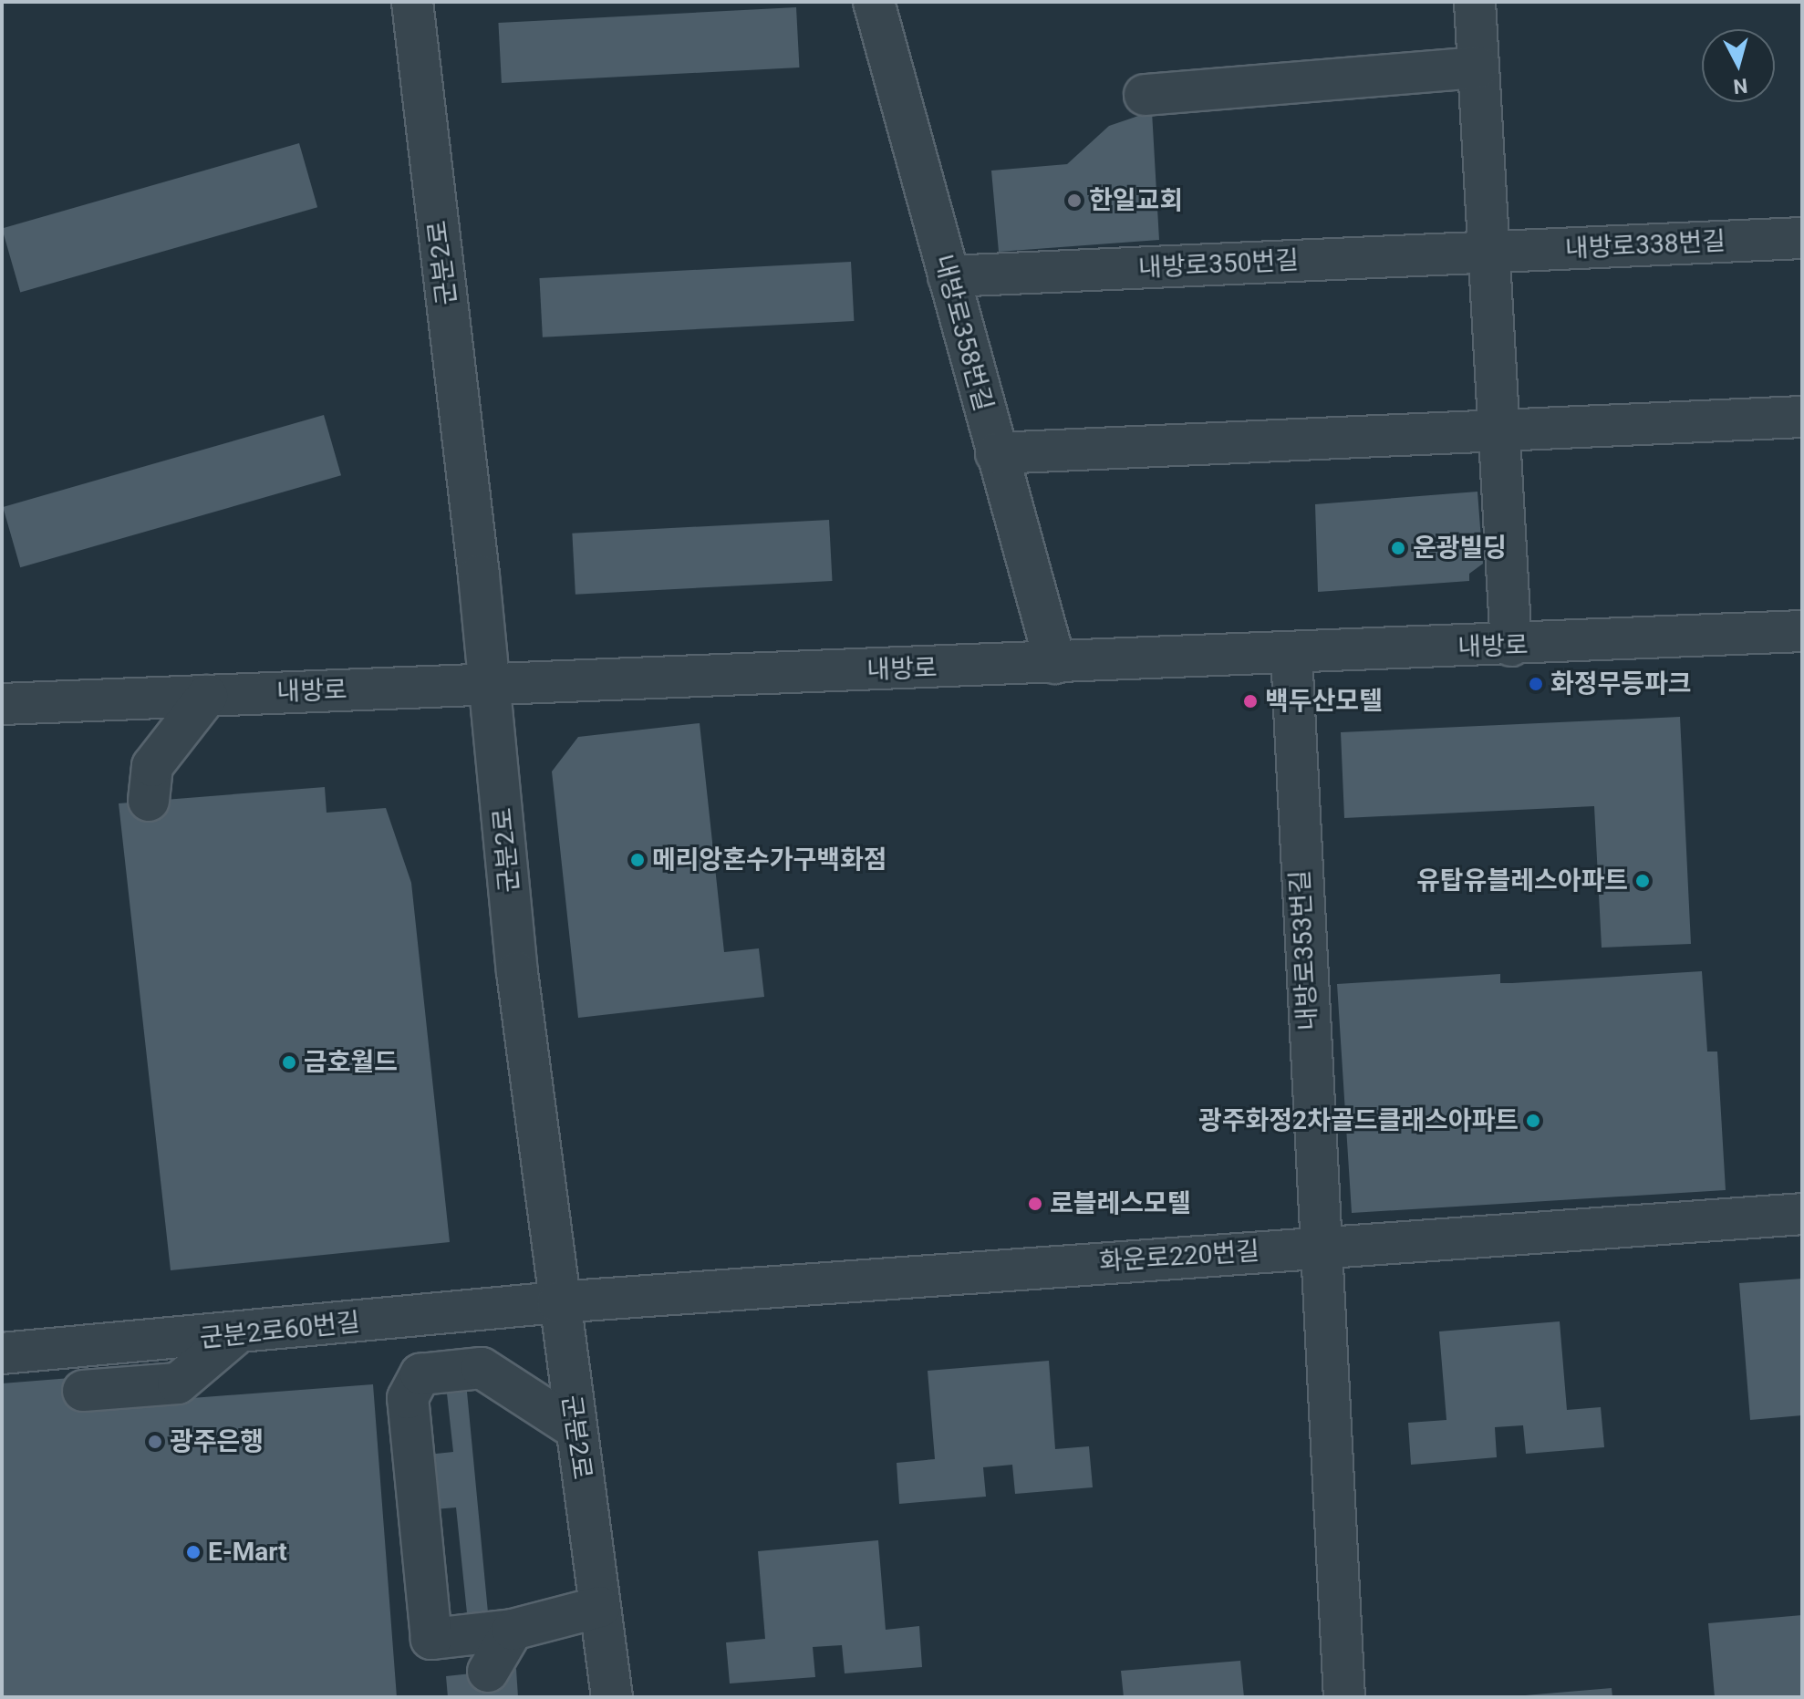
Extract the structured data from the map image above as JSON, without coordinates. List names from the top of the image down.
{
  "streets": {
    "street": [
      "내방로338번길",
      "군분2로",
      "내방로350번길",
      "내방로358번길",
      "내방로",
      "내방로353번길",
      "화운로220번길",
      "군분2로60번길"
    ]
  },
  "crossings": [
    ["내방로338번길", "내방로350번길"],
    ["군분2로", "내방로"],
    ["군분2로", "화운로220번길"],
    ["군분2로", "군분2로60번길"],
    ["내방로350번길", "내방로358번길"],
    ["내방로358번길", "내방로"],
    ["내방로", "내방로353번길"],
    ["내방로353번길", "화운로220번길"],
    ["화운로220번길", "군분2로60번길"]
  ],
  "places": [
    "한일교회",
    "운광빌딩",
    "화정무등파크",
    "백두산모텔",
    "메리앙혼수가구백화점",
    "유탑유블레스아파트",
    "금호월드",
    "광주화정2차골드클래스아파트",
    "로블레스모텔",
    "광주은행",
    "E-Mart"
  ],
  "north": "bottom"
}
